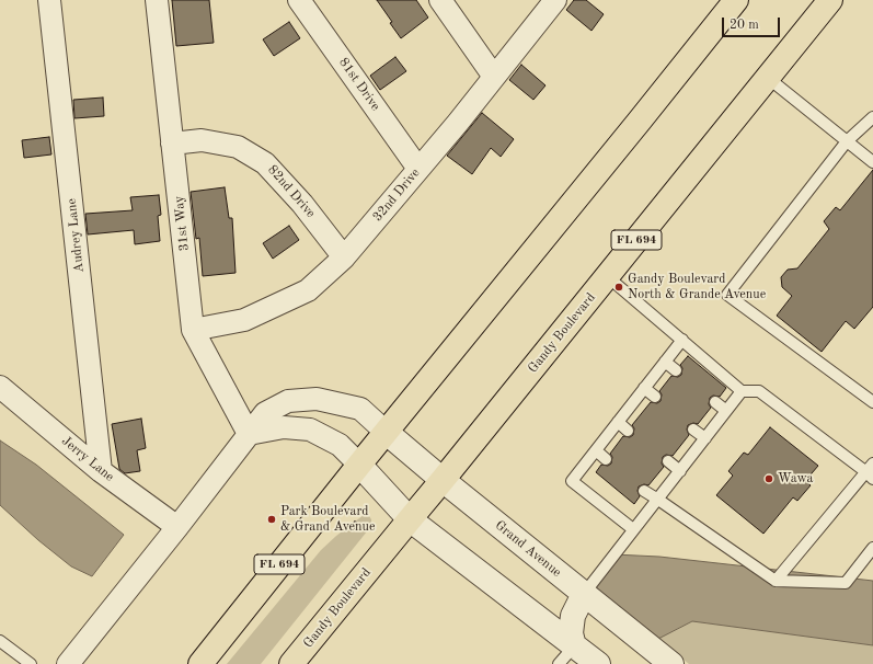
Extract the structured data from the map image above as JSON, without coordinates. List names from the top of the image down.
{
  "streets": {
    "highway": ["FL 694", "Gandy Boulevard"],
    "street": [
      "81st Drive",
      "82nd Drive",
      "32nd Drive",
      "31st Way",
      "Audrey Lane",
      "Jerry Lane",
      "Grand Avenue"
    ]
  },
  "crossings": [
    ["81st Drive", "32nd Drive"],
    ["82nd Drive", "32nd Drive"],
    ["82nd Drive", "31st Way"],
    ["32nd Drive", "31st Way"],
    ["Audrey Lane", "Jerry Lane"],
    ["FL 694", "Grand Avenue"],
    ["Gandy Boulevard", "Grand Avenue"]
  ],
  "places": ["Gandy Boulevard North & Grande Avenue", "Wawa", "Park Boulevard & Grand Avenue"],
  "scale_bar": "20 m"
}
